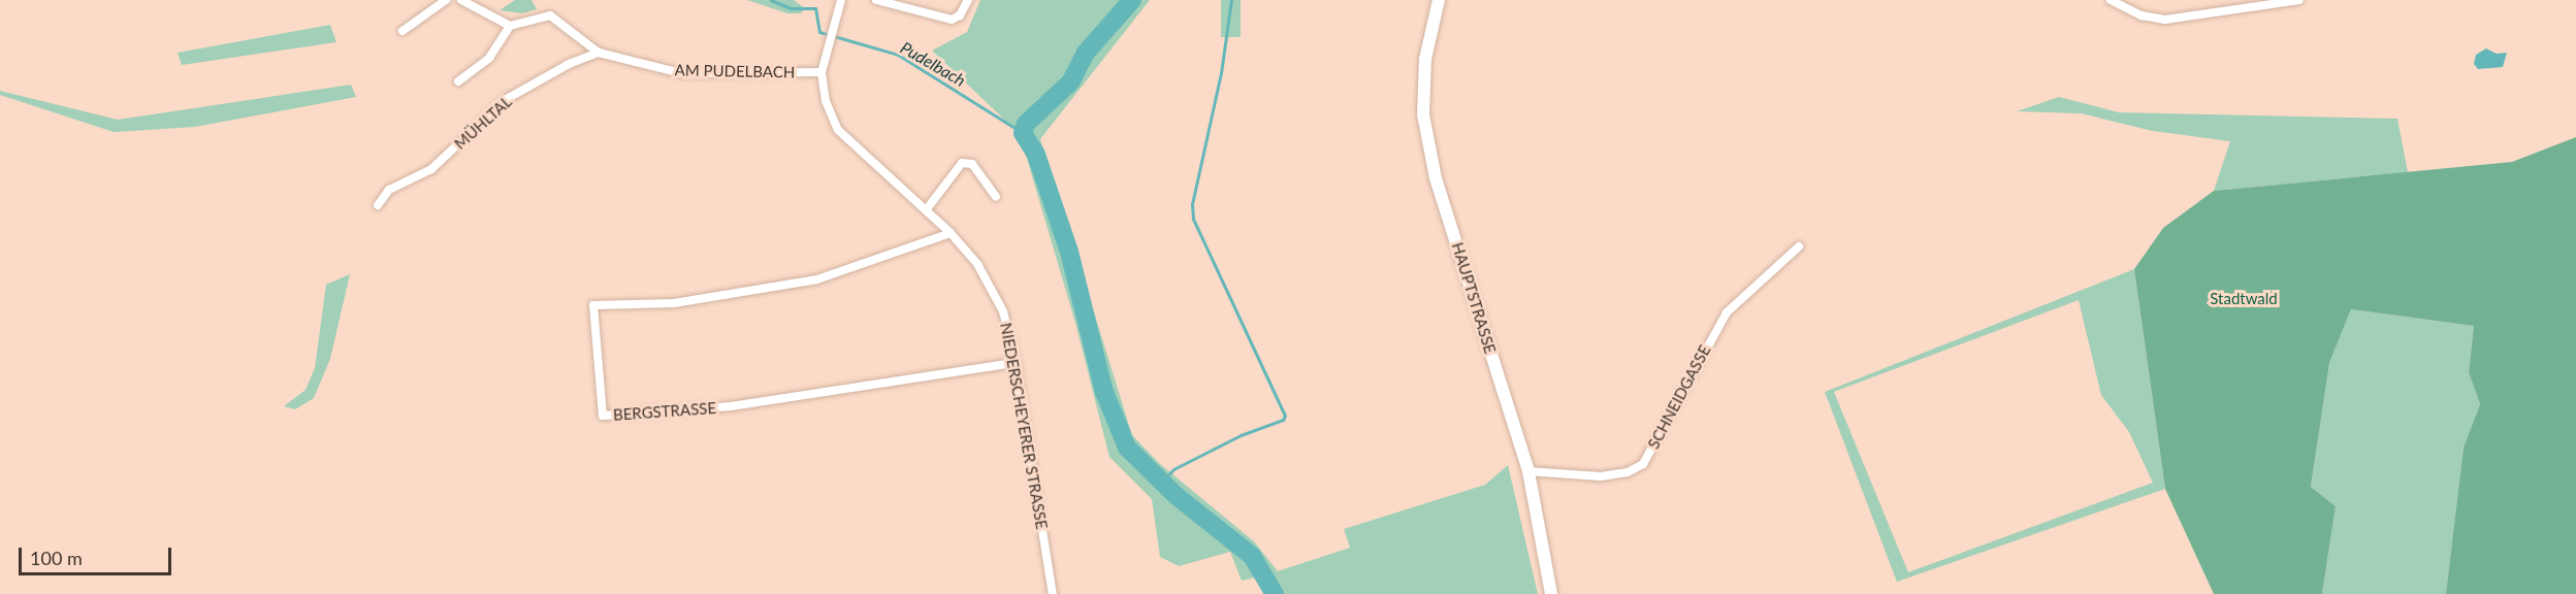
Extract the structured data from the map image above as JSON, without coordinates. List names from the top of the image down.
{
  "streets": {
    "main road": ["HAUPTSTRASSE"],
    "street": [
      "AM PUDELBACH",
      "MÜHLTAL",
      "SCHNEIDGASSE",
      "BERGSTRASSE",
      "NIEDERSCHEYERER STRASSE"
    ]
  },
  "crossings": [
    ["AM PUDELBACH", "MÜHLTAL"],
    ["AM PUDELBACH", "NIEDERSCHEYERER STRASSE"],
    ["HAUPTSTRASSE", "SCHNEIDGASSE"],
    ["BERGSTRASSE", "NIEDERSCHEYERER STRASSE"]
  ],
  "water": ["Pudelbach"],
  "parks": ["Stadtwald"],
  "scale_bar": "100 m"
}
